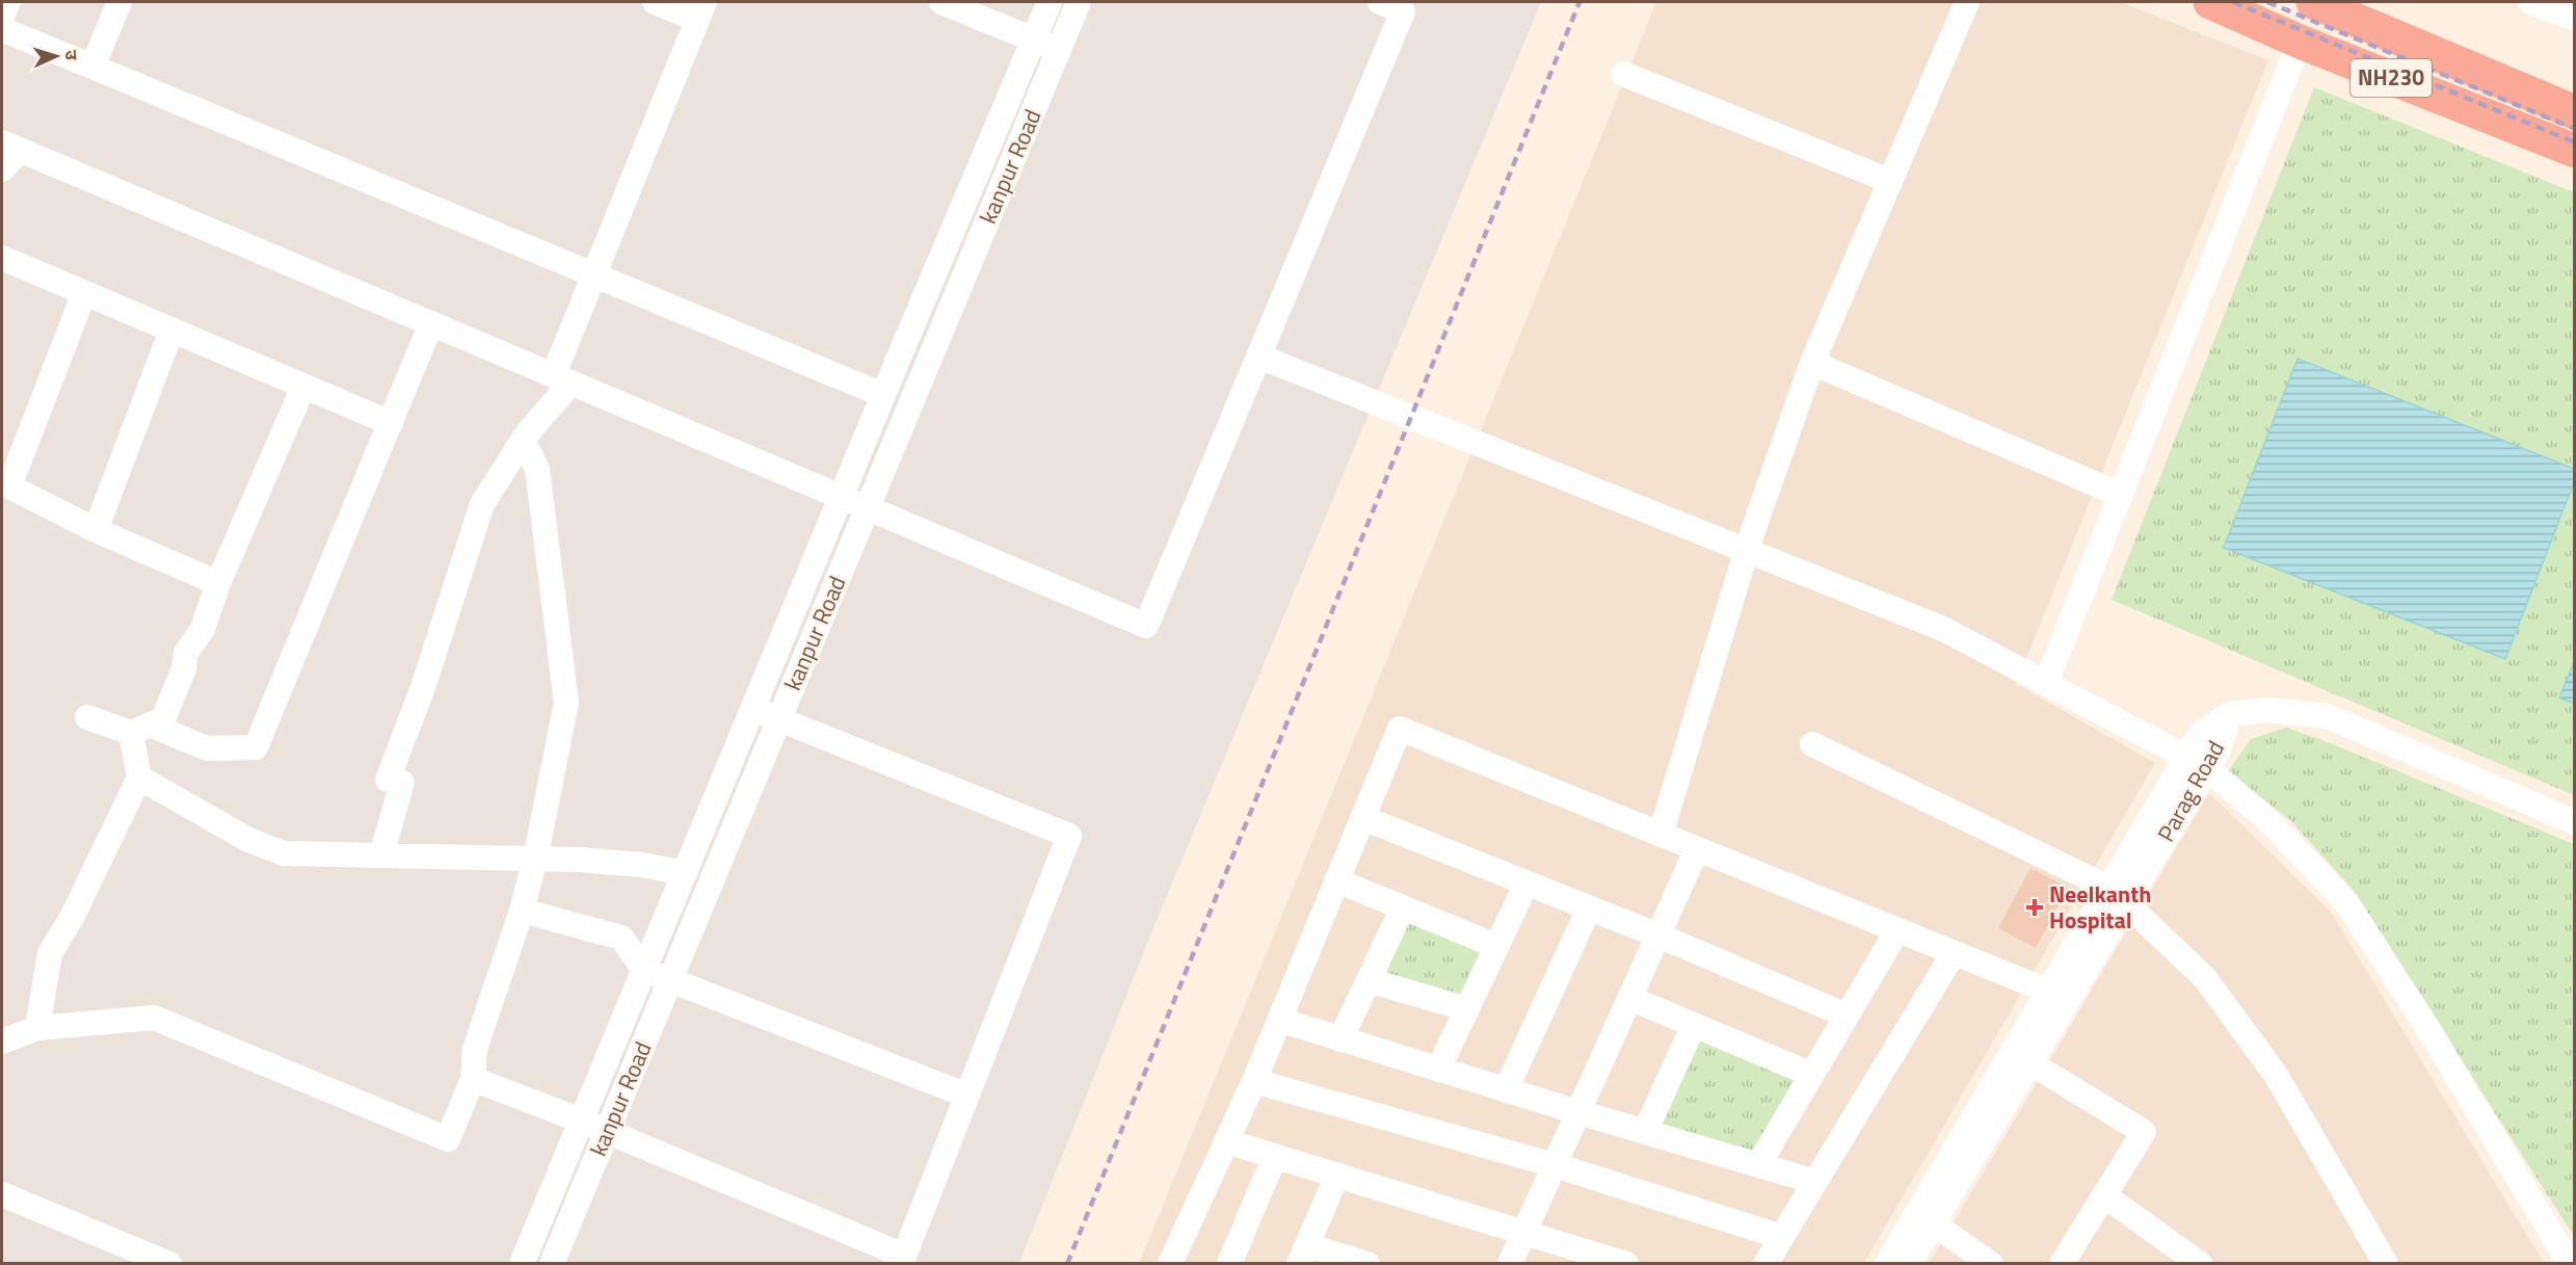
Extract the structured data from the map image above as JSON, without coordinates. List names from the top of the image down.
{
  "streets": {
    "highway": ["NH230"],
    "street": ["kanpur Road", "Parag Road"]
  },
  "places": {
    "health": ["Neelkanth Hospital"]
  },
  "north": "right"
}
